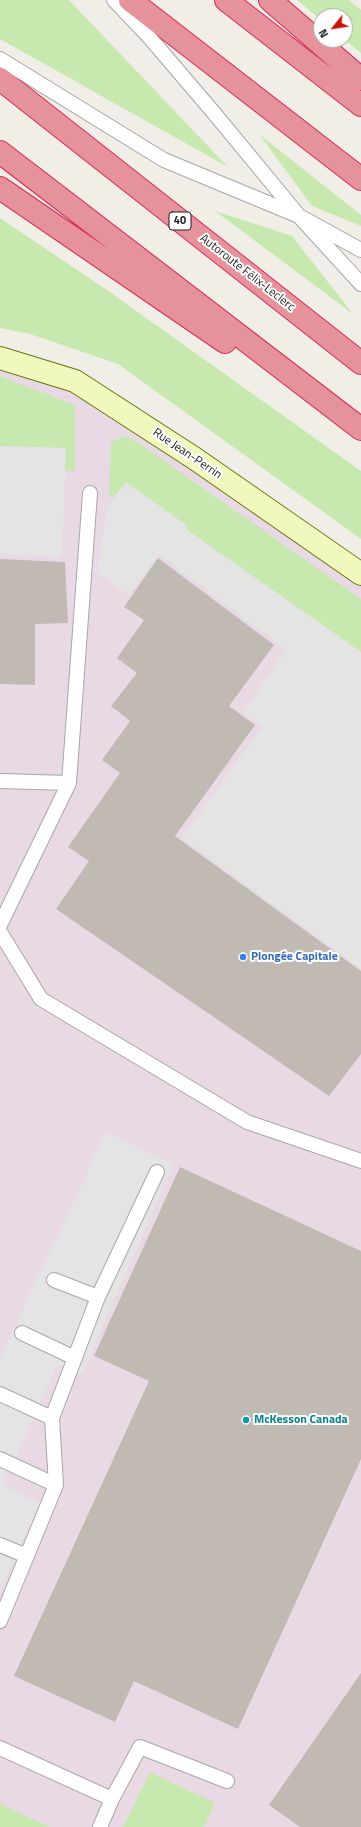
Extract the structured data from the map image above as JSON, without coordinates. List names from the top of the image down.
{
  "streets": {
    "highway": ["40", "Autoroute Félix-Leclerc"],
    "street": ["Rue Jean-Perrin"]
  },
  "places": ["Plongée Capitale", "McKesson Canada"],
  "north": "bottom left"
}
